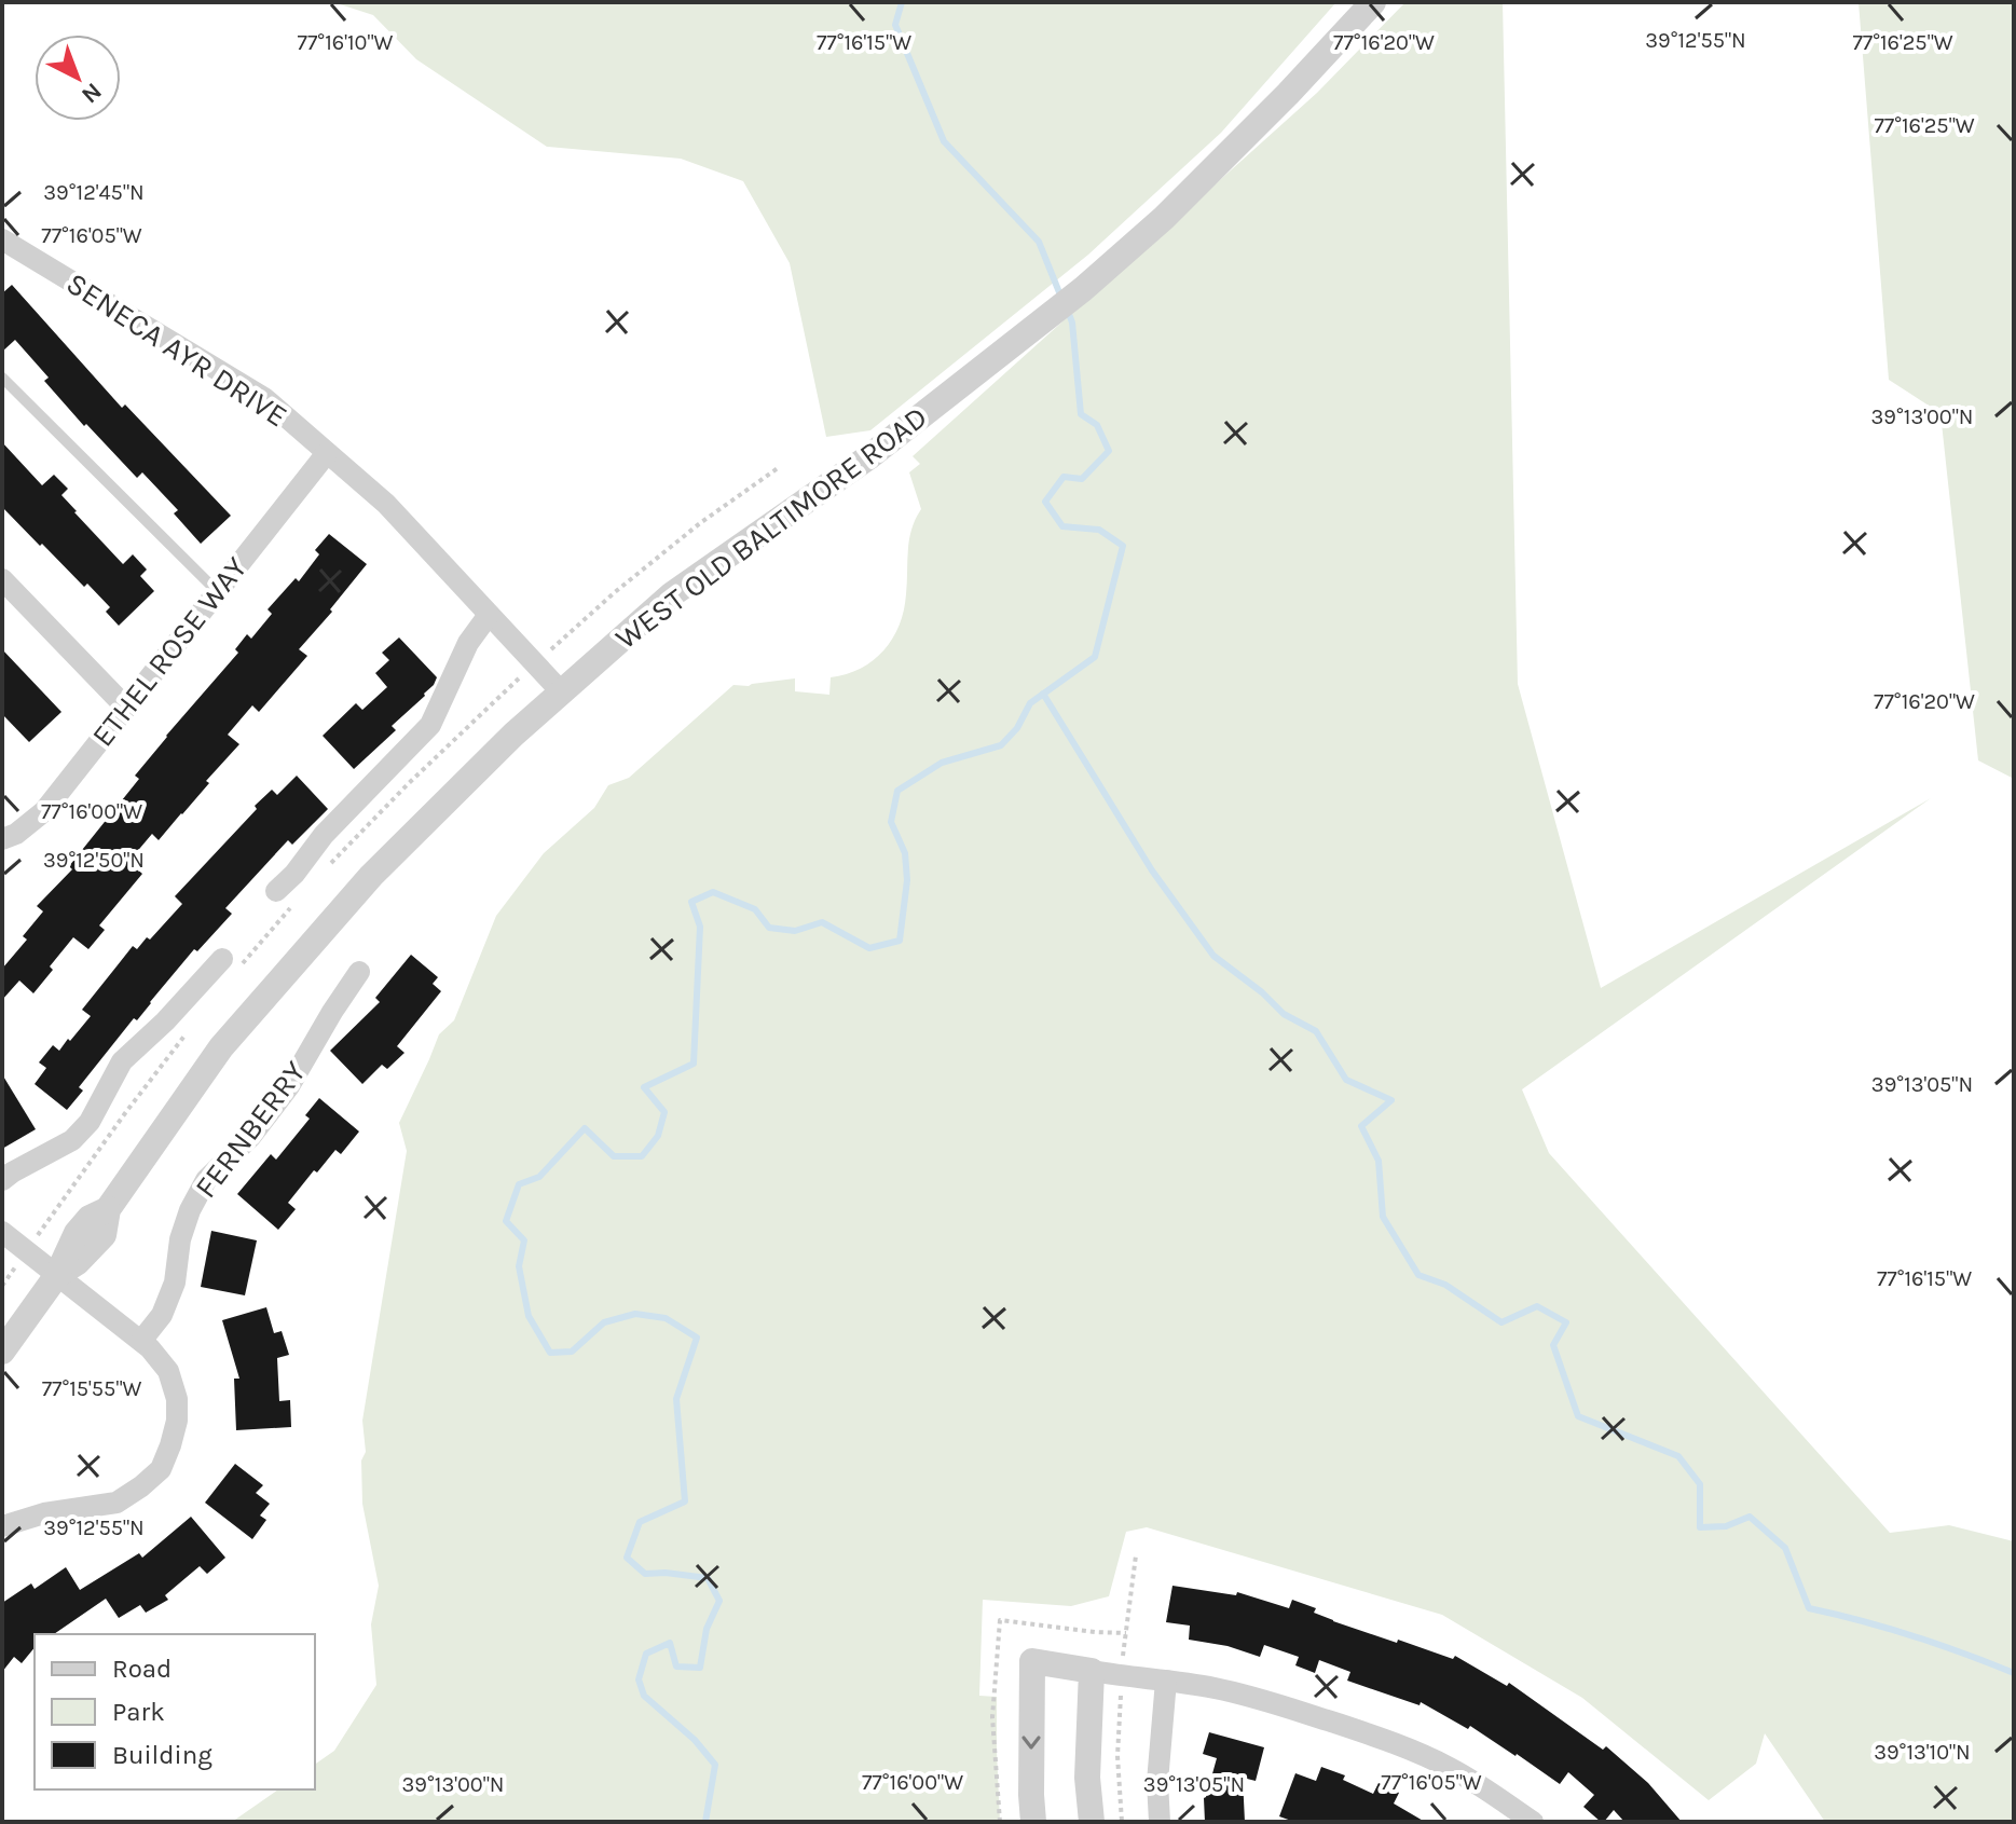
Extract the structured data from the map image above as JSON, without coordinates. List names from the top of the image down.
{
  "streets": {
    "street": [
      "SENECA AYR DRIVE",
      "WEST OLD BALTIMORE ROAD",
      "ETHEL ROSE WAY",
      "FERNBERRY"
    ]
  },
  "crossings": [
    ["SENECA AYR DRIVE", "WEST OLD BALTIMORE ROAD"],
    ["SENECA AYR DRIVE", "ETHEL ROSE WAY"]
  ],
  "legend": ["Road", "Park", "Building"],
  "north": "bottom right",
  "coordinates": [
    "39°12'55\"N",
    "77°16'10\"W",
    "77°16'15\"W",
    "77°16'20\"W",
    "77°16'25\"W",
    "39°12'45\"N",
    "77°16'05\"W",
    "39°13'00\"N",
    "77°16'00\"W",
    "39°12'50\"N",
    "39°13'05\"N",
    "77°15'55\"W",
    "39°13'10\"N"
  ]
}
